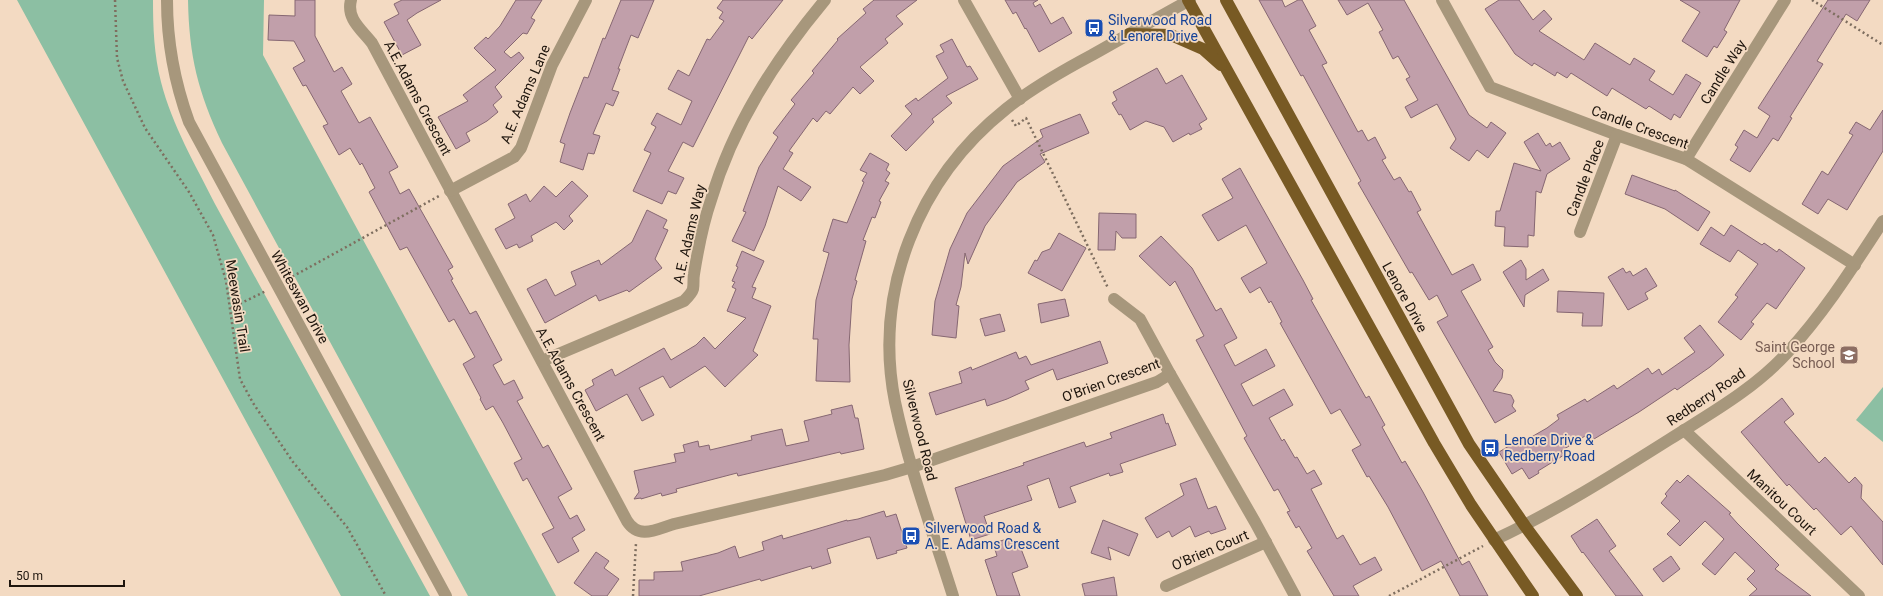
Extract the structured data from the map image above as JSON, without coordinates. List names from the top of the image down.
{
  "streets": {
    "main road": ["Lenore Drive"],
    "street": [
      "Candle Way",
      "A.E. Adams Lane",
      "A.E.Adams Crescent",
      "Candle Crescent",
      "Candle Place",
      "A.E. Adams Way",
      "Whiteswan Drive",
      "O'Brien Crescent",
      "Redberry Road",
      "Silverwood Road",
      "Manitou Court",
      "O'Brien Court"
    ],
    "path": ["Meewasin Trail"]
  },
  "crossings": [
    ["Candle Way", "Candle Crescent"],
    ["A.E. Adams Lane", "A.E.Adams Crescent"],
    ["A.E.Adams Crescent", "A.E. Adams Way"],
    ["A.E.Adams Crescent", "O'Brien Crescent"],
    ["A.E.Adams Crescent", "Silverwood Road"],
    ["Candle Crescent", "Candle Place"],
    ["Candle Crescent", "Redberry Road"],
    ["Lenore Drive", "Redberry Road"],
    ["O'Brien Crescent", "Silverwood Road"],
    ["O'Brien Crescent", "O'Brien Court"],
    ["Redberry Road", "Manitou Court"]
  ],
  "places": {
    "bus stop": ["Silverwood Road & Lenore Drive", "Lenore Drive & Redberry Road", "Silverwood Road & A. E. Adams Crescent"],
    "school or university": ["Saint George School"]
  },
  "scale_bar": "50 m"
}
